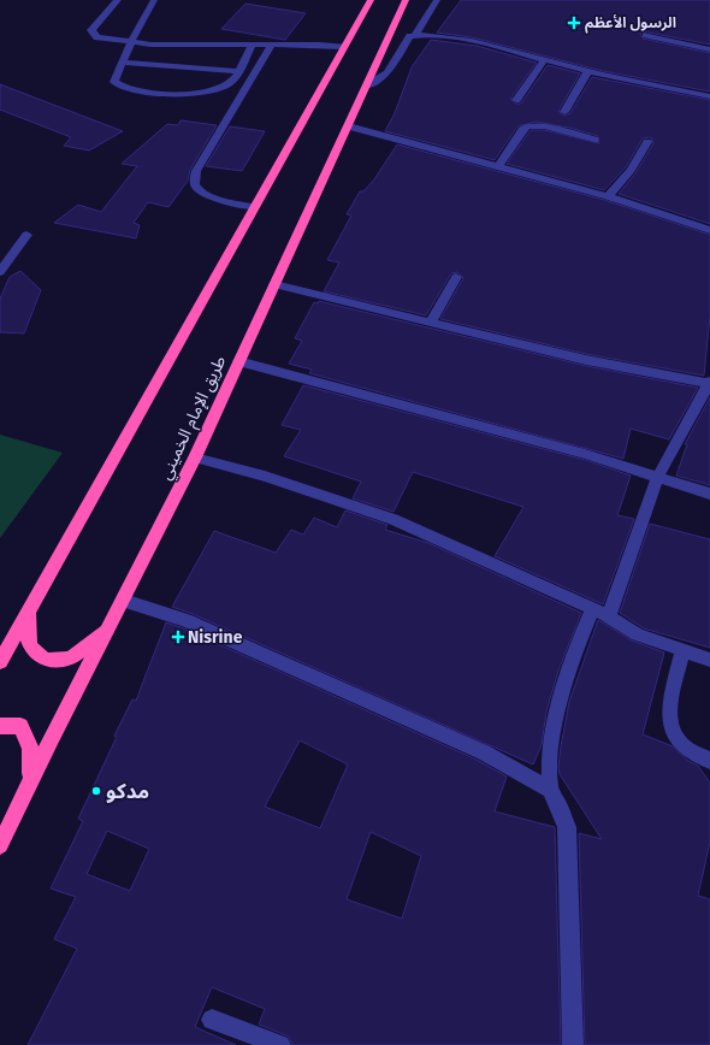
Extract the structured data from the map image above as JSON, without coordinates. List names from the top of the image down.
{
  "streets": {
    "highway": ["طريق الإمام الخميني"]
  },
  "places": {
    "health": ["الرسول الأعظم", "Nisrine"],
    "other": ["مدكو"]
  }
}
